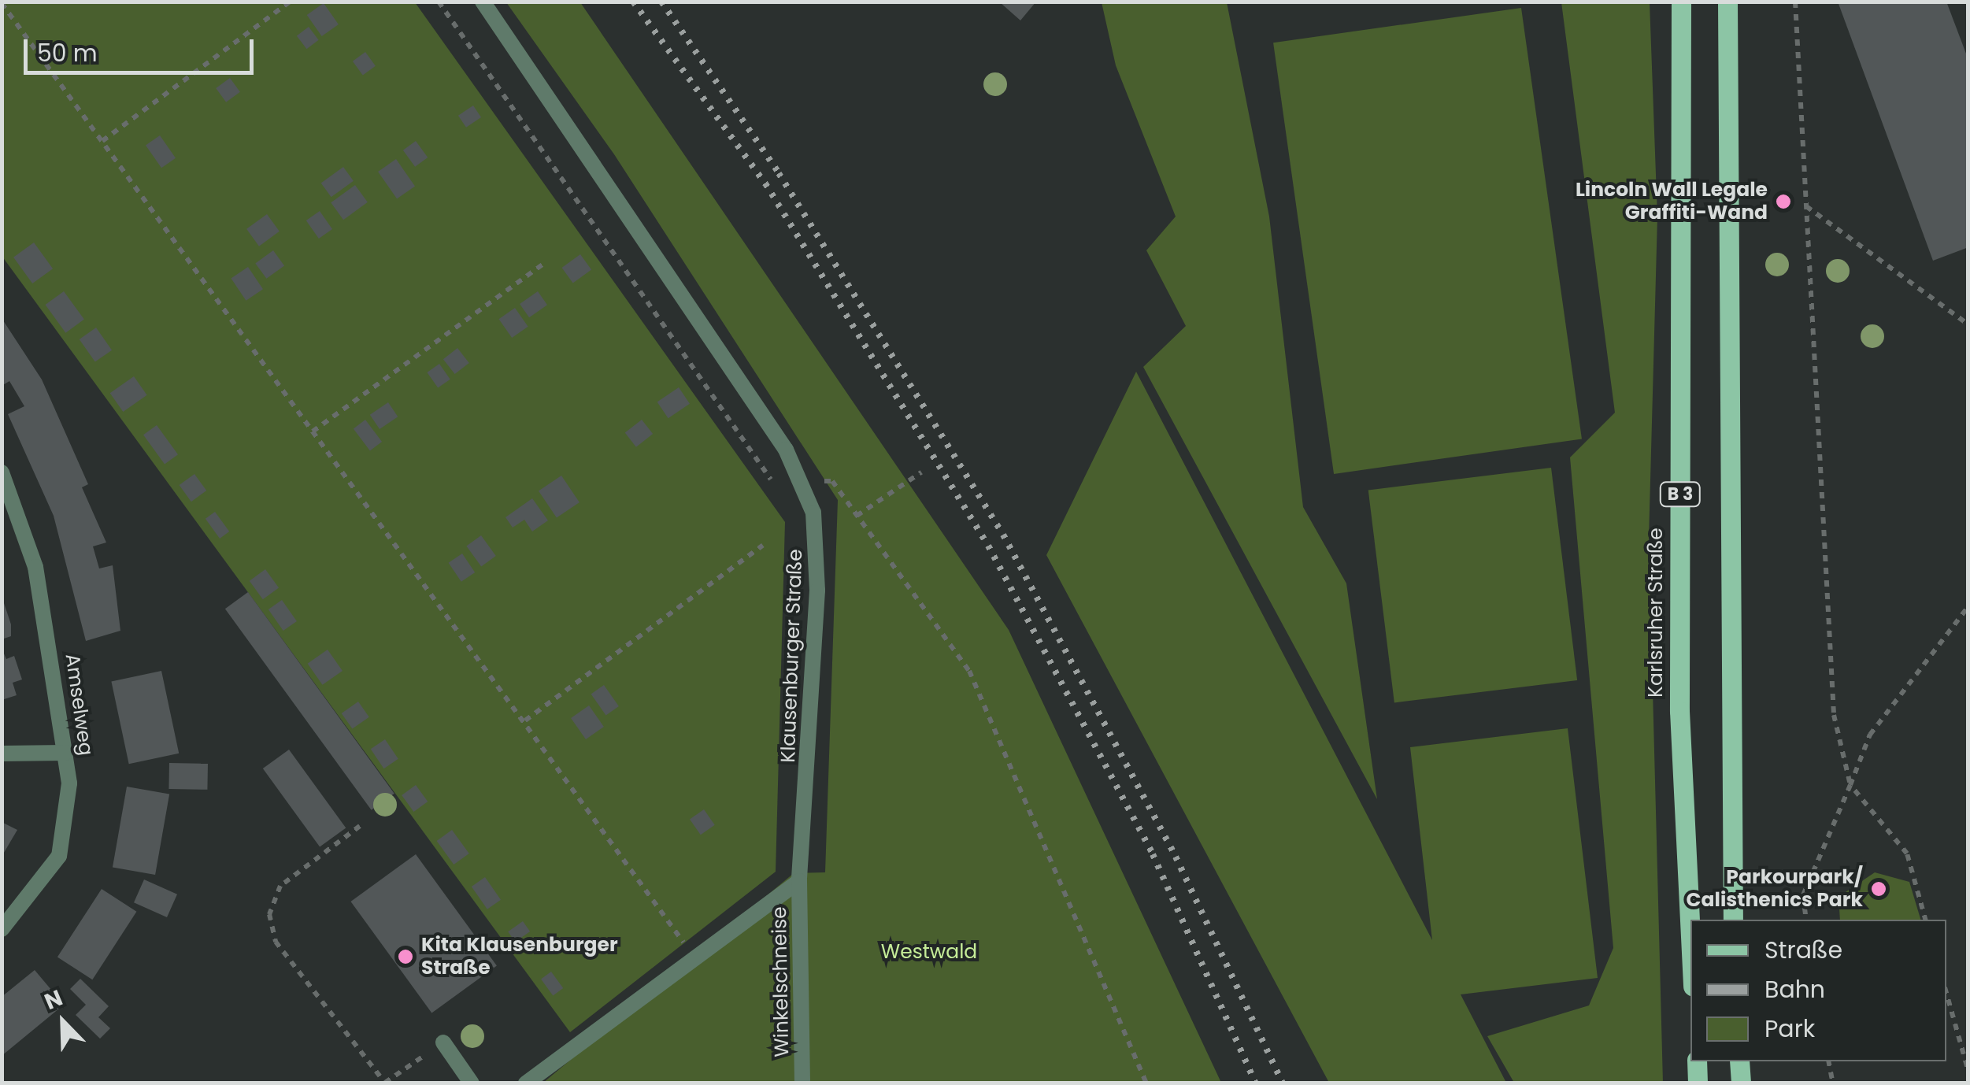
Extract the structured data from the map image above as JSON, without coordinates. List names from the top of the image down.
{
  "streets": {
    "main road": ["B 3", "Karlsruher Straße"],
    "street": ["Klausenburger Straße", "Amselweg", "Winkelschneise"]
  },
  "crossings": [
    ["Klausenburger Straße", "Winkelschneise"]
  ],
  "parks": ["Westwald"],
  "places": ["Lincoln Wall Legale Graffiti-Wand", "Parkourpark/ Calisthenics Park", "Kita Klausenburger Straße"],
  "legend": ["Straße", "Bahn", "Park"],
  "scale_bar": "50 m",
  "north": "top left"
}
